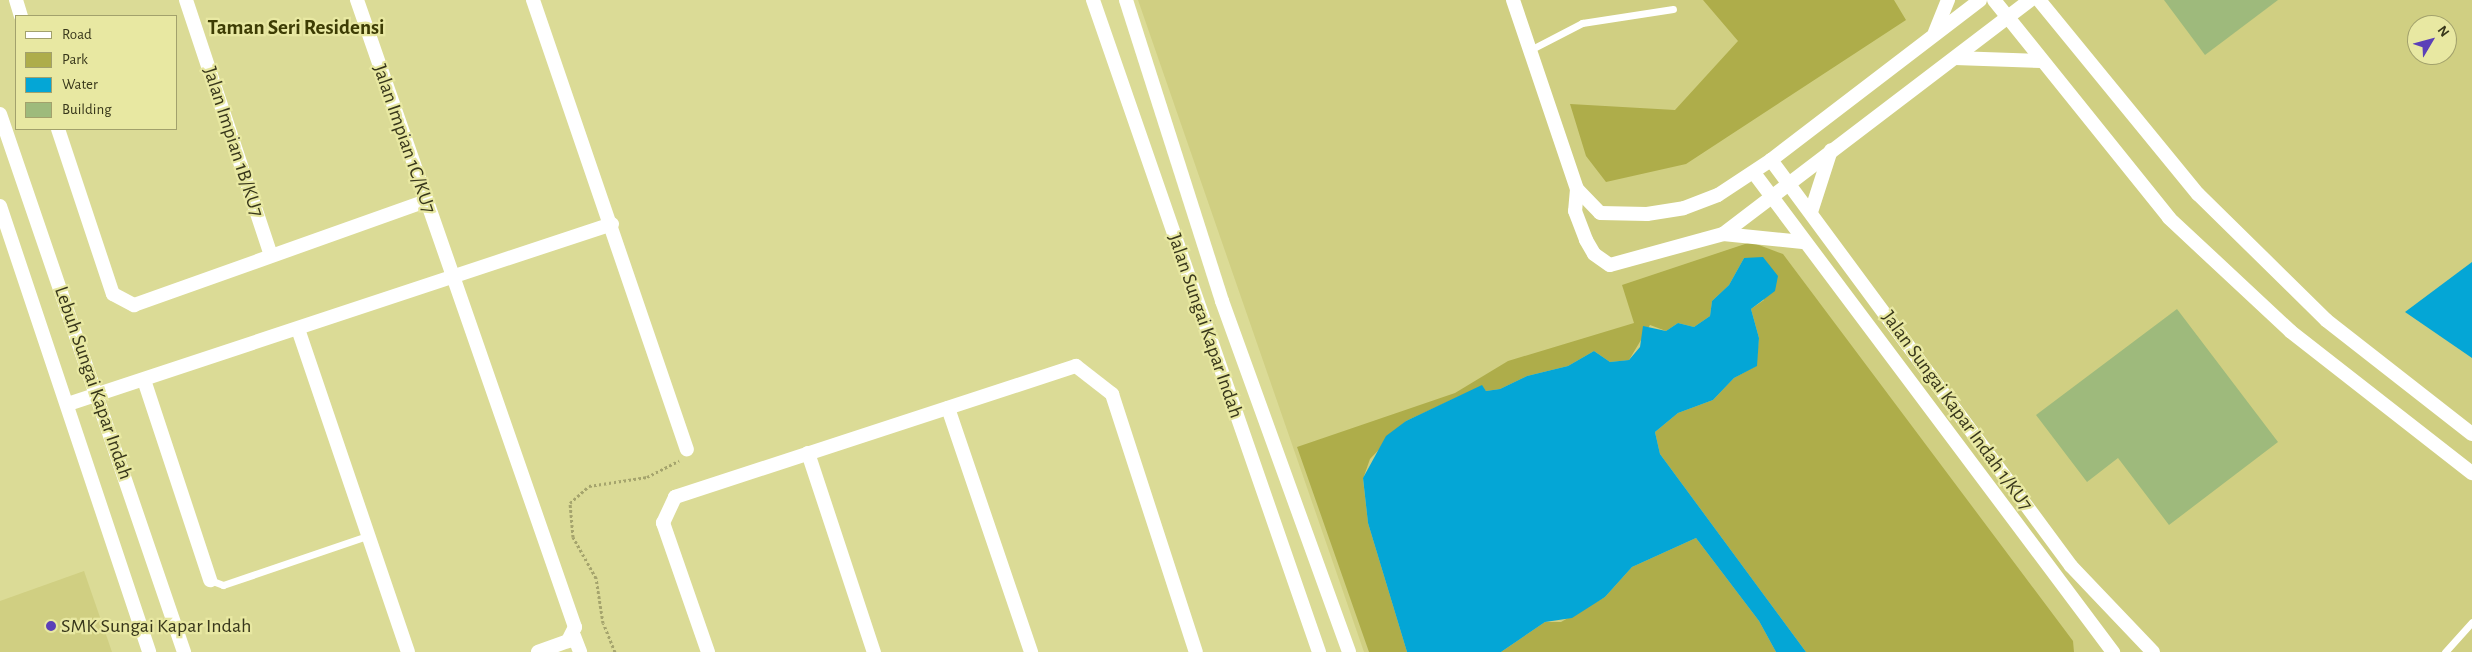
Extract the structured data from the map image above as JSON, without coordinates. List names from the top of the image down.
{
  "streets": {
    "street": [
      "Jalan Impian 1C/KU7",
      "Jalan Impian 1B/KU7",
      "Jalan Sungai Kapar Indah",
      "Lebuh Sungai Kapar Indah",
      "Jalan Sungai Kapar Indah 1/KU7"
    ]
  },
  "districts": ["Taman Seri Residensi"],
  "places": ["SMK Sungai Kapar Indah"],
  "legend": [
    "Road",
    "Park",
    "Water",
    "Building"
  ],
  "north": "top right"
}
